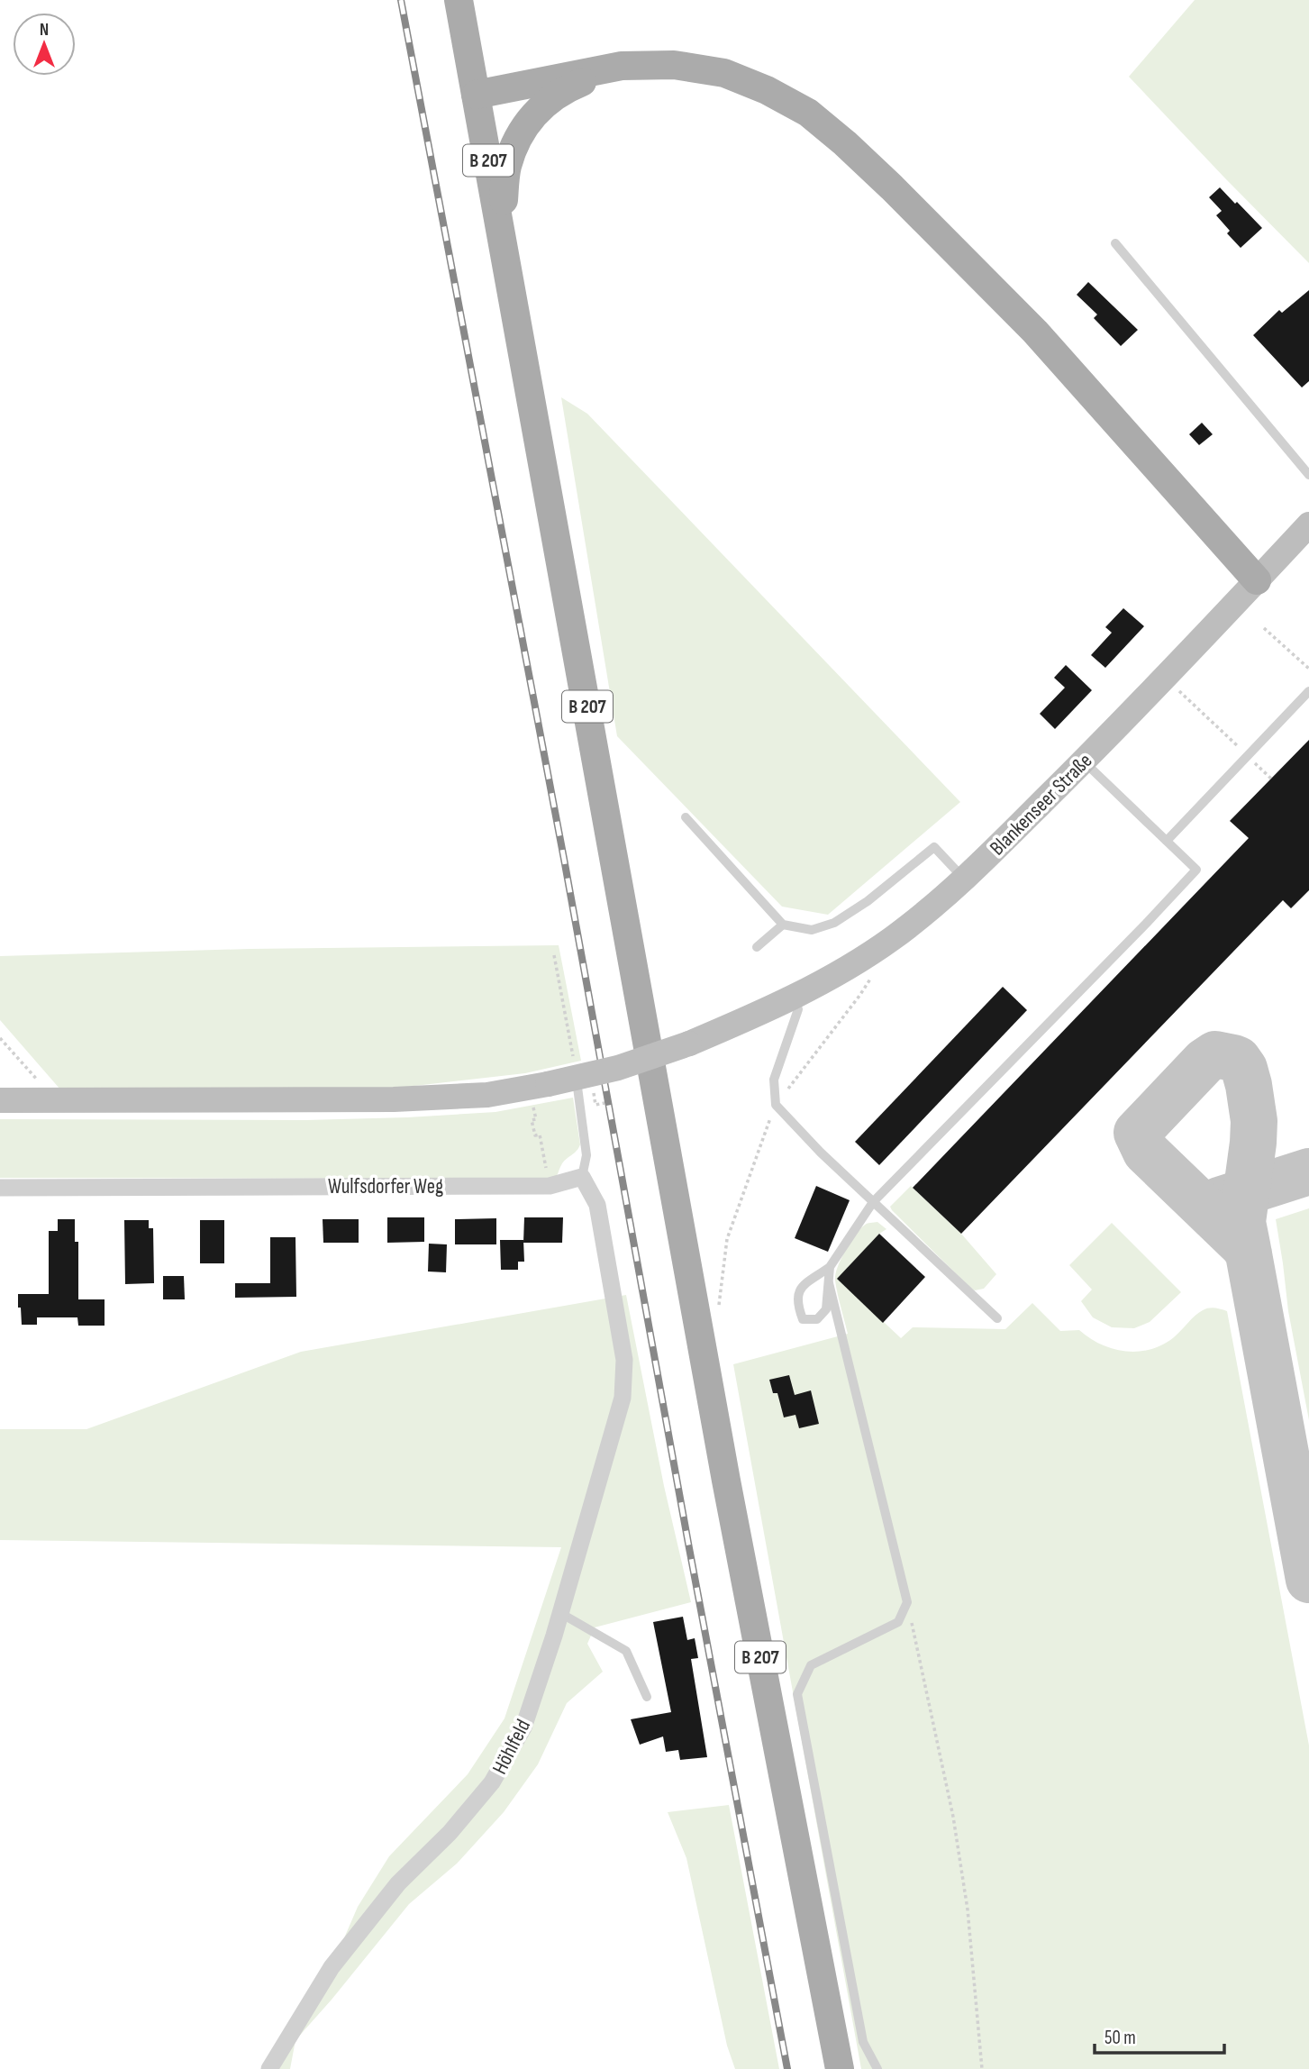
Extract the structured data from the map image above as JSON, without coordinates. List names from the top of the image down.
{
  "streets": {
    "main road": ["B 207"],
    "street": ["Blankenseer Straße", "Wulfsdorfer Weg", "Höhlfeld"]
  },
  "crossings": [
    ["Wulfsdorfer Weg", "Höhlfeld"]
  ],
  "scale_bar": "50 m",
  "north": "top"
}
